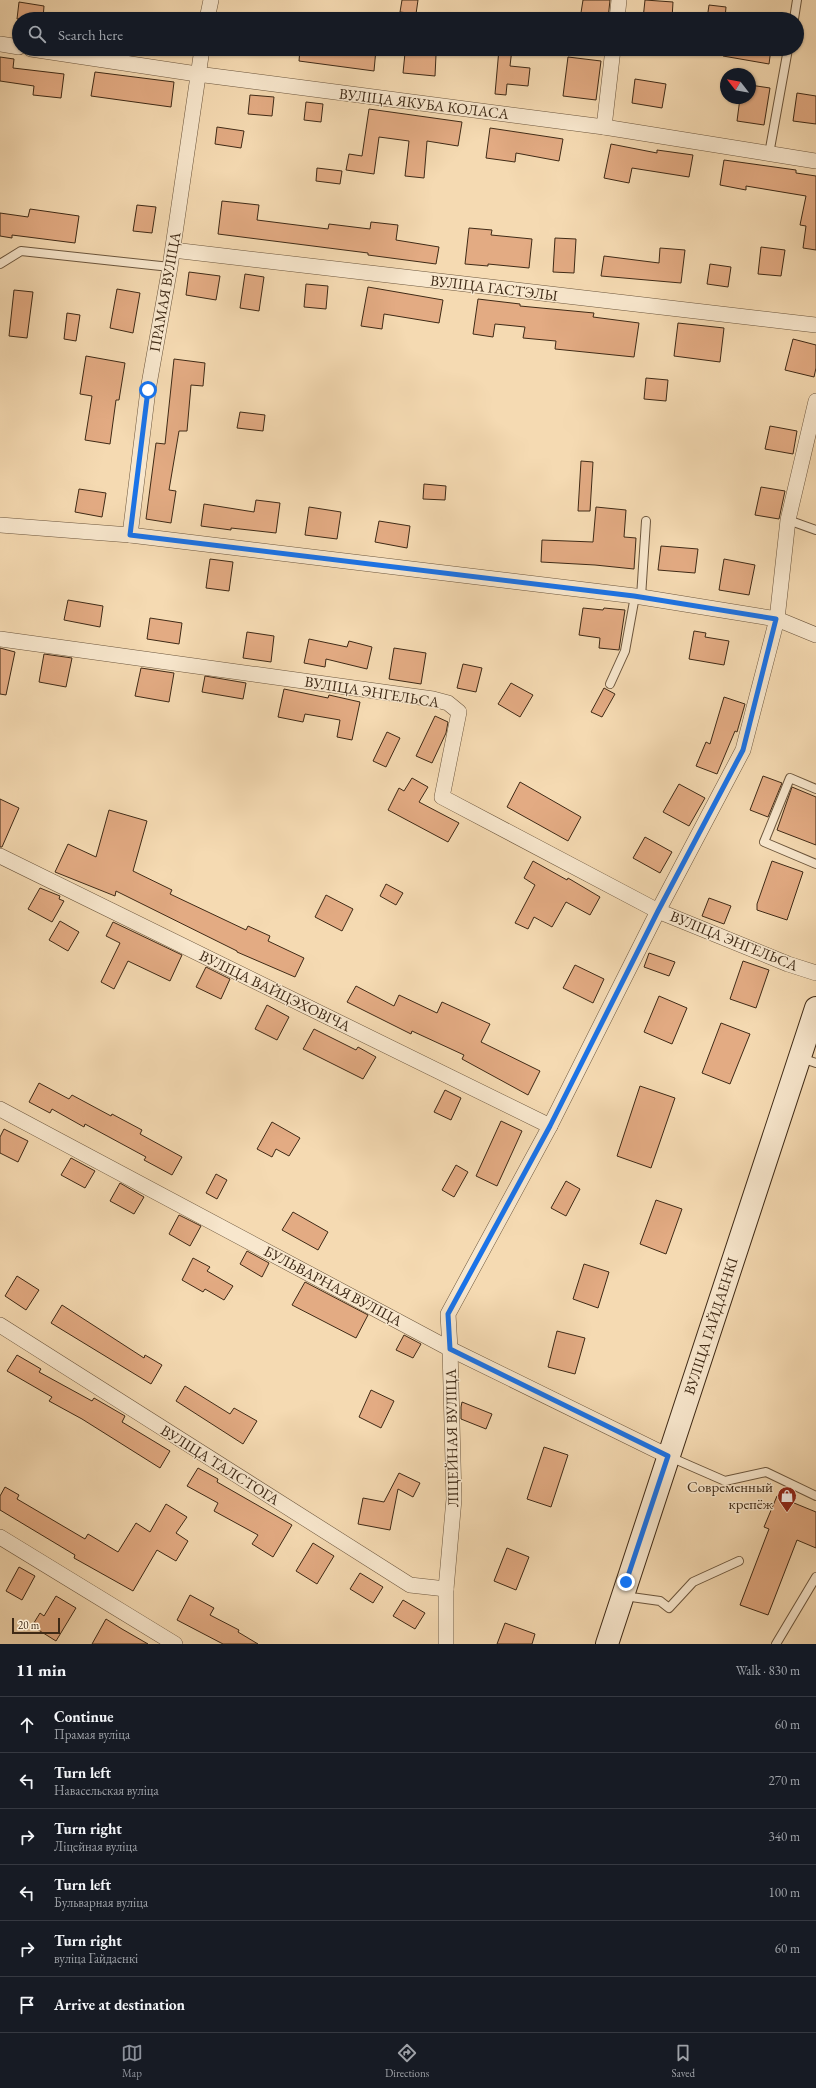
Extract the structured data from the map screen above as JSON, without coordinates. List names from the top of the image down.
{
  "streets": {
    "street": [
      "ВУЛІЦА ЯКУБА КОЛАСА",
      "ВУЛІЦА ГАСТЭЛЫ",
      "ПРАМАЯ ВУЛІЦА",
      "ВУЛІЦА ЭНГЕЛЬСА",
      "ВУЛІЦА ВАЙЦЭХОВІЧА",
      "БУЛЬВАРНАЯ ВУЛІЦА",
      "ВУЛІЦА ГАЙДАЕНКІ",
      "ЛІЦЕЙНАЯ ВУЛІЦА",
      "ВУЛІЦА ТАЛСТОГА"
    ]
  },
  "crossings": [
    ["ВУЛІЦА ЯКУБА КОЛАСА", "ПРАМАЯ ВУЛІЦА"],
    ["ВУЛІЦА ГАСТЭЛЫ", "ПРАМАЯ ВУЛІЦА"],
    ["ВУЛІЦА ЭНГЕЛЬСА", "ЛІЦЕЙНАЯ ВУЛІЦА"],
    ["ВУЛІЦА ВАЙЦЭХОВІЧА", "ЛІЦЕЙНАЯ ВУЛІЦА"],
    ["БУЛЬВАРНАЯ ВУЛІЦА", "ВУЛІЦА ГАЙДАЕНКІ"],
    ["БУЛЬВАРНАЯ ВУЛІЦА", "ЛІЦЕЙНАЯ ВУЛІЦА"],
    ["ЛІЦЕЙНАЯ ВУЛІЦА", "ВУЛІЦА ТАЛСТОГА"]
  ],
  "places": {
    "shop": ["Современный крепёж"]
  },
  "scale_bar": "20 m",
  "north": "top left",
  "page": {
    "search": "Search here",
    "scale": "20 m",
    "heading": ["11 min", "Walk · 830 m"],
    "list": [
      ["Continue", "Прамая вуліца", "60 m"],
      ["Turn left", "Навасельская вуліца", "270 m"],
      ["Turn right", "Ліцейная вуліца", "340 m"],
      ["Turn left", "Бульварная вуліца", "100 m"],
      ["Turn right", "вуліца Гайдаенкі", "60 m"],
      "Arrive at destination"
    ],
    "nav": ["Map", "Directions", "Saved"]
  }
}
